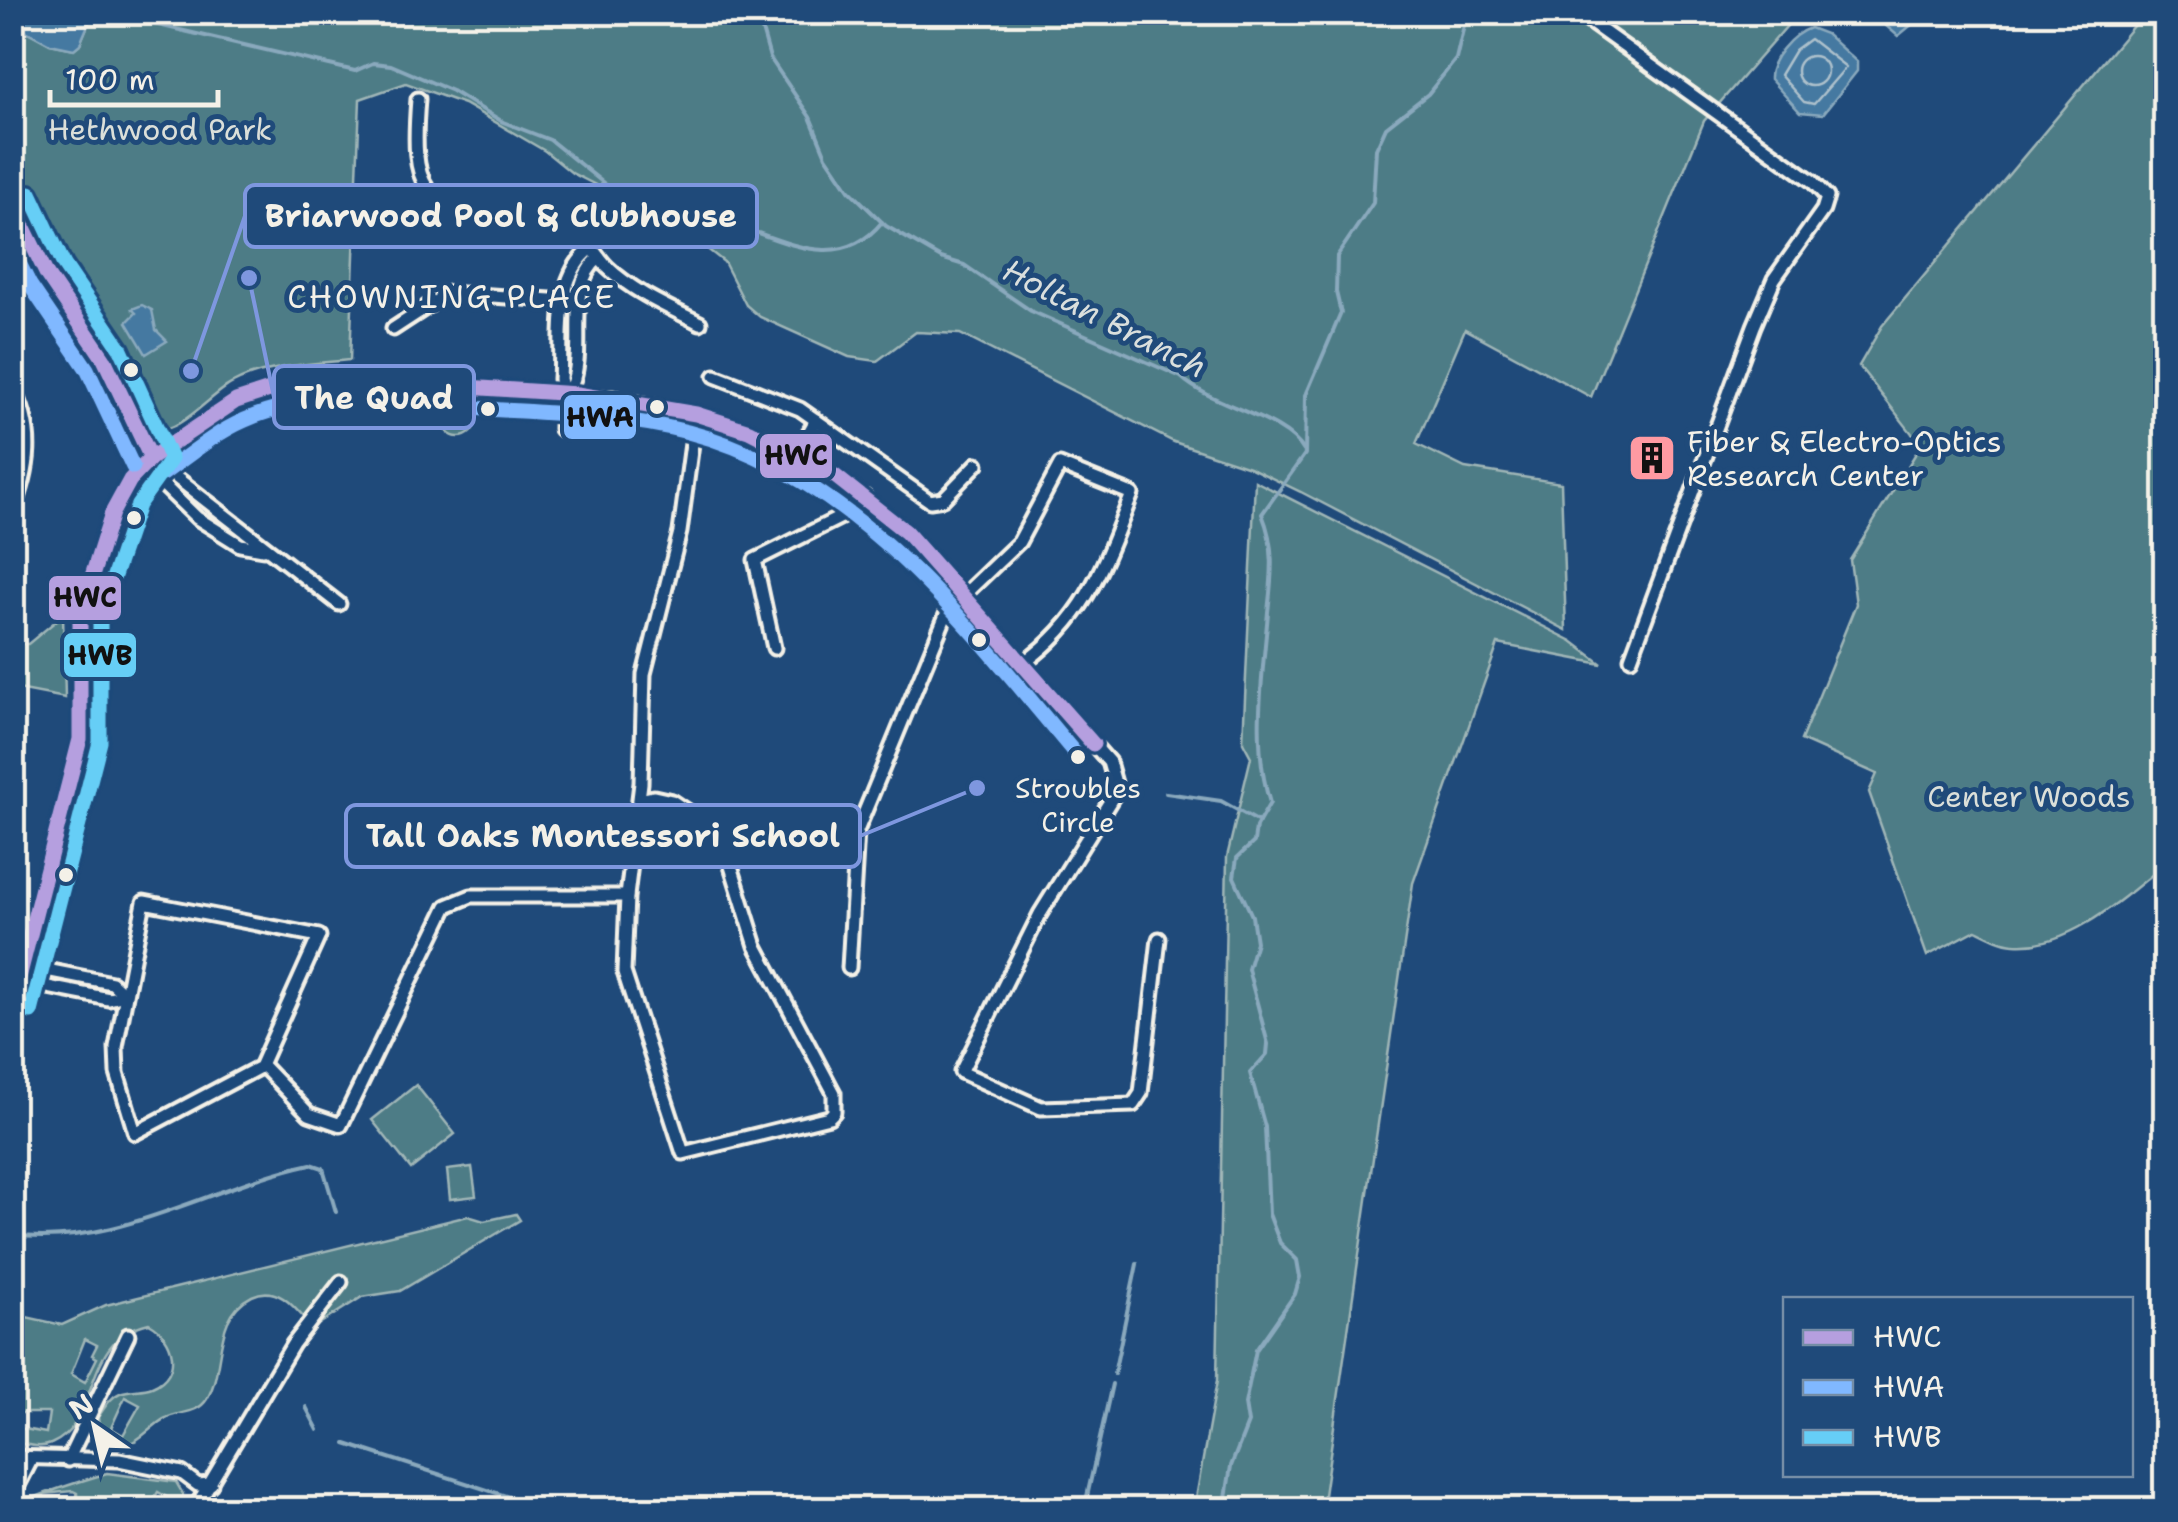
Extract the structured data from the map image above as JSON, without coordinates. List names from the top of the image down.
{
  "districts": ["CHOWNING PLACE"],
  "water": ["Holtan Branch"],
  "parks": ["Hethwood Park", "Center Woods"],
  "places": {
    "other": [
      "The Quad",
      "Briarwood Pool & Clubhouse",
      "Stroubles Circle",
      "Tall Oaks Montessori School"
    ],
    "building": ["Fiber & Electro-Optics Research Center"]
  },
  "lines": ["transit line HWB", "transit line HWC", "transit line HWA"],
  "legend": ["HWC", "HWA", "HWB"],
  "scale_bar": "100 m",
  "north": "top left"
}
